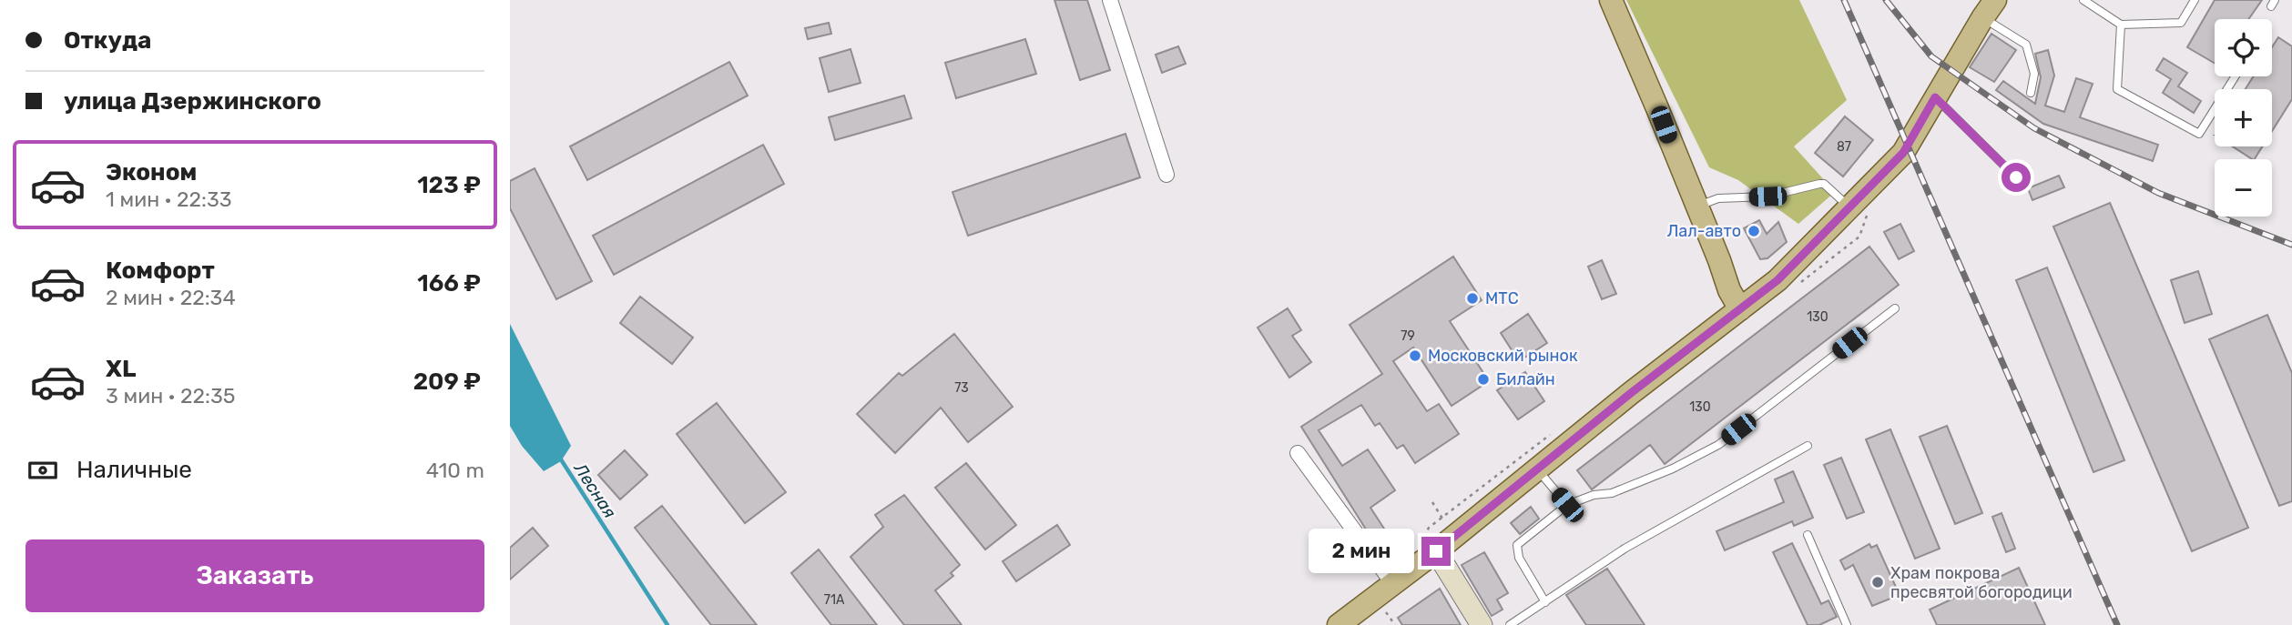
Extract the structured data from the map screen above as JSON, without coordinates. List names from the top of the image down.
{
  "water": ["Лесная"],
  "places": [
    "Лал-авто",
    "МТС",
    "Московский рынок",
    "Билайн",
    "Храм покрова пресвятой богородици"
  ],
  "house_numbers": [
    "87",
    "130",
    "79",
    "73",
    "130",
    "71А"
  ],
  "page": {
    "banner": ["Откуда", "улица Дзержинского"],
    "map_buttons": ["+", "−"],
    "list": [
      {
        "name": "Эконом",
        "note": "1 мин · 22:33",
        "value": "123 ₽"
      },
      {
        "name": "Комфорт",
        "note": "2 мин · 22:34",
        "value": "166 ₽"
      },
      {
        "name": "XL",
        "note": "3 мин · 22:35",
        "value": "209 ₽"
      }
    ],
    "pay": ["Наличные", "410 m"],
    "buttons": "Заказать",
    "bubble": "2 мин"
  }
}
